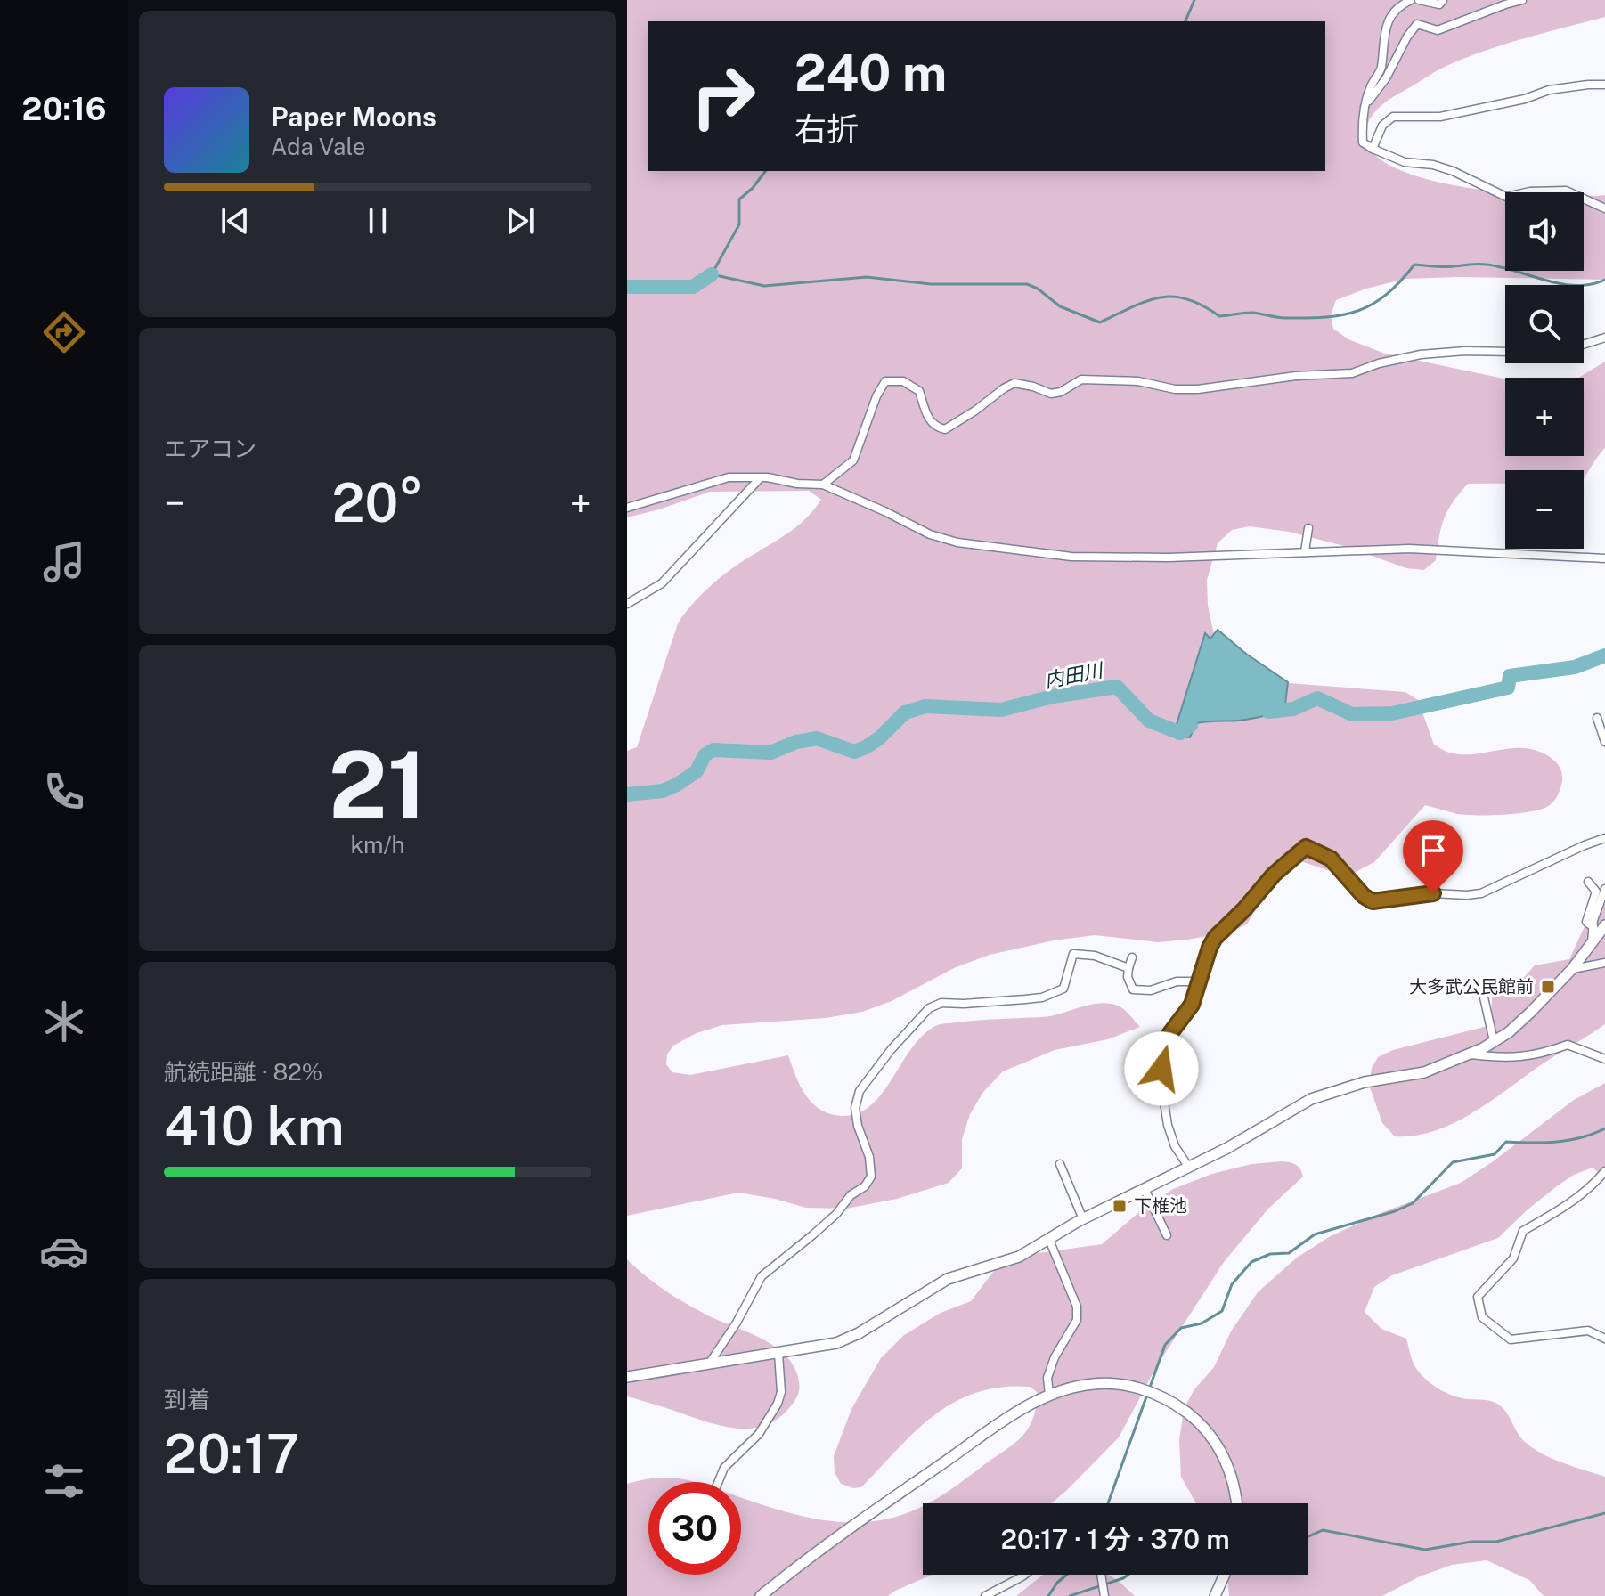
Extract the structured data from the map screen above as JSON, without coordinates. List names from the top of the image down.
{
  "water": ["内田川"],
  "places": {
    "transit": ["大多武公民館前", "下椎池"]
  },
  "page": {
    "tabs": "20:16",
    "turn": ["240 m", "右折"],
    "song": ["Paper Moons", "Ada Vale"],
    "map_buttons": ["+", "−"],
    "tile": [
      "エアコン",
      ["21", "km/h"],
      ["航続距離 · 82%", "410 km"],
      ["到着", "20:17"]
    ],
    "heat": ["−", "20°", "+"],
    "limit": "30",
    "trip": "20:17 · 1 分 · 370 m"
  }
}
